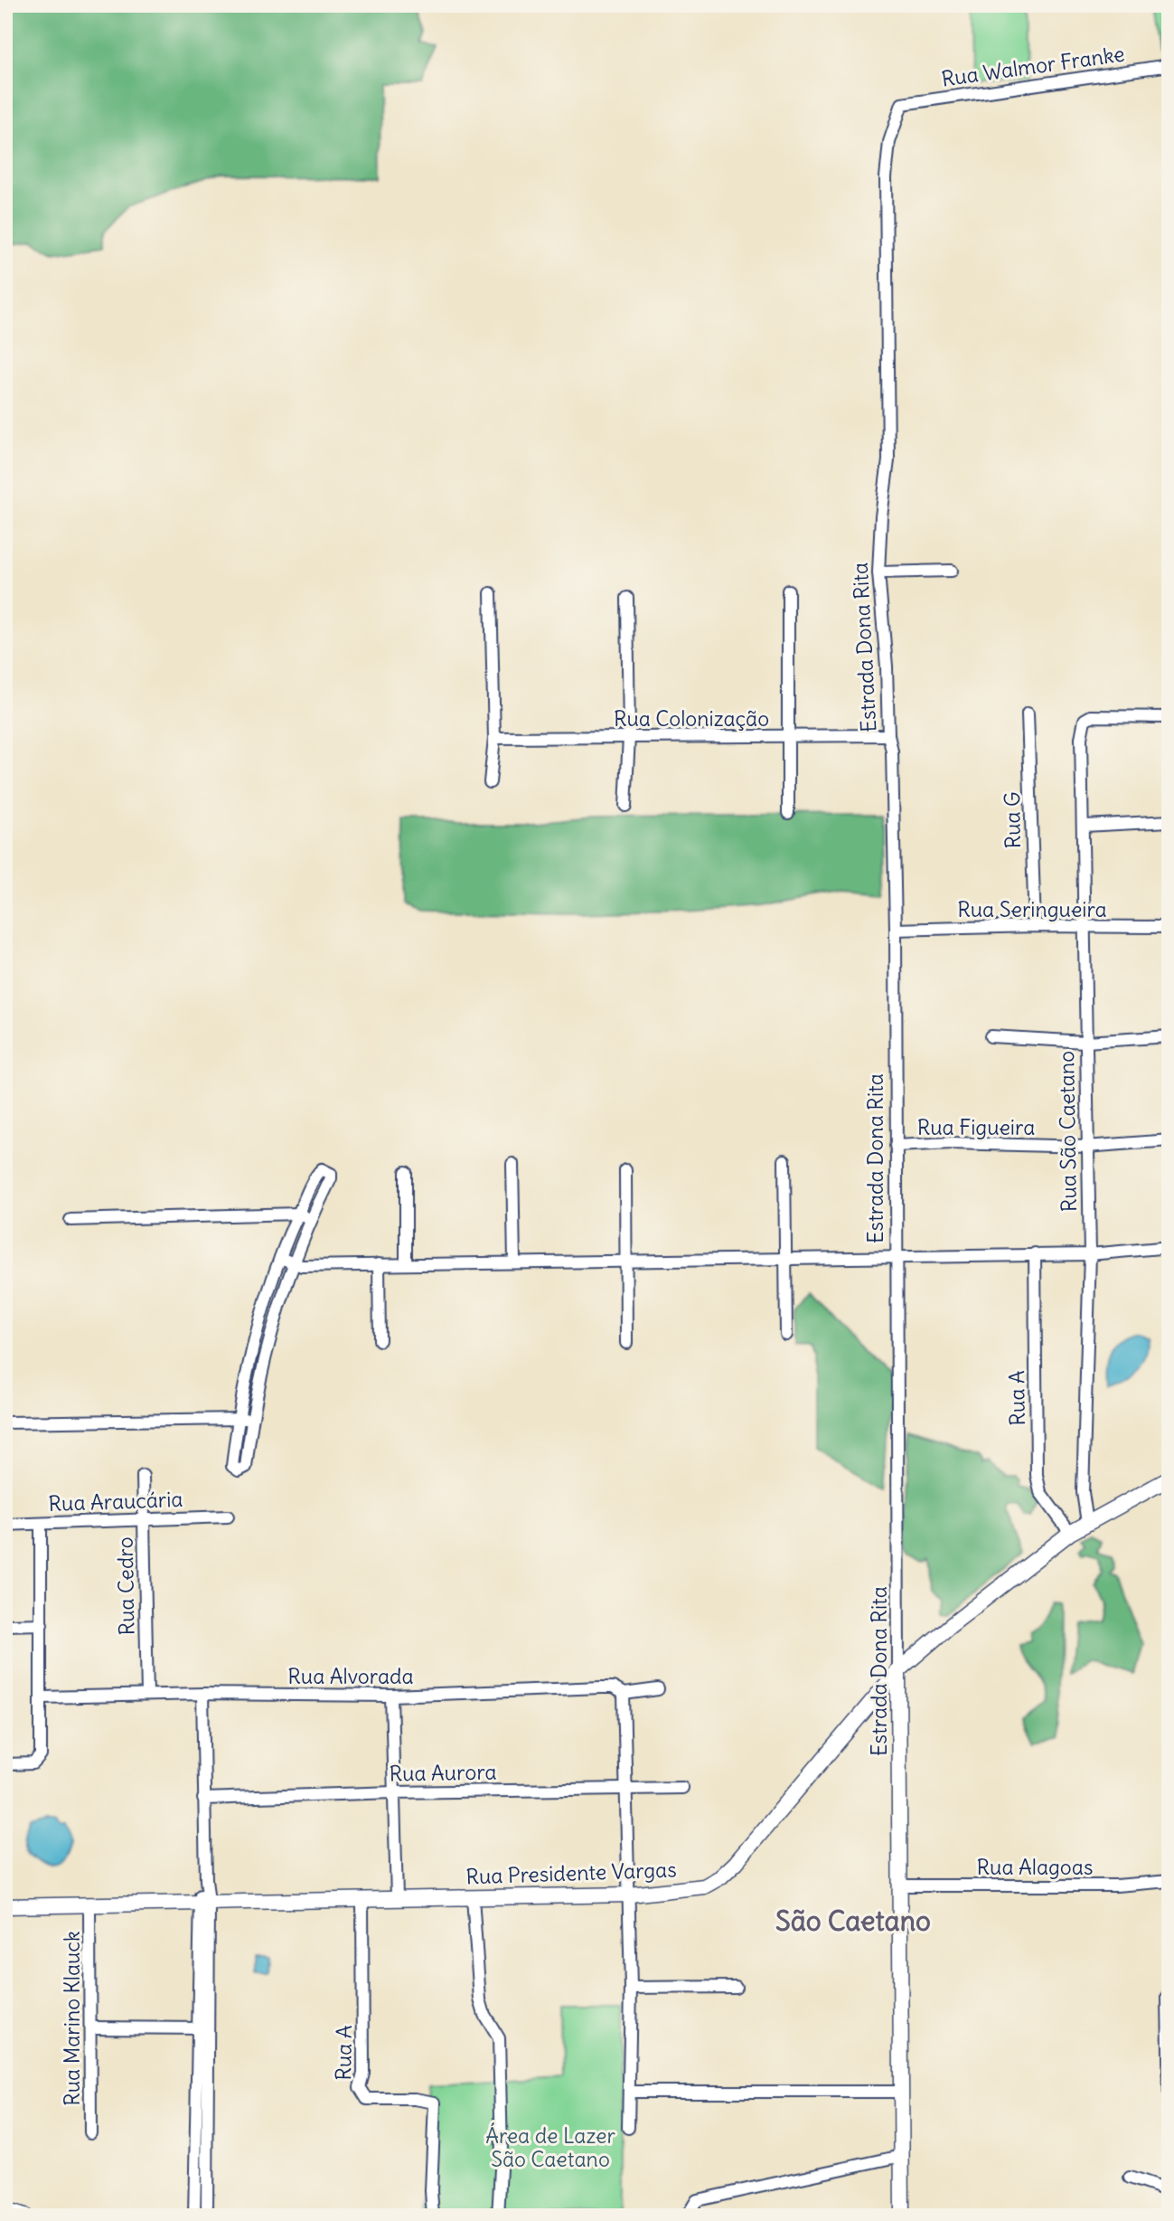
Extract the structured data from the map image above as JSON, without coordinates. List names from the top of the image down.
{
  "streets": {
    "main road": ["Estrada Dona Rita", "Rua Presidente Vargas"],
    "street": [
      "Rua Walmor Franke",
      "Rua Colonização",
      "Rua G",
      "Rua Seringueira",
      "Rua Figueira",
      "Rua São Caetano",
      "Rua A",
      "Rua Araucária",
      "Rua Cedro",
      "Rua Alvorada",
      "Rua Aurora",
      "Rua Alagoas",
      "Rua Marino Klauck"
    ]
  },
  "crossings": [
    ["Rua Walmor Franke", "Estrada Dona Rita"],
    ["Estrada Dona Rita", "Rua Colonização"],
    ["Estrada Dona Rita", "Rua Seringueira"],
    ["Estrada Dona Rita", "Rua Figueira"],
    ["Estrada Dona Rita", "Rua Alagoas"],
    ["Estrada Dona Rita", "Rua Presidente Vargas"],
    ["Rua G", "Rua Seringueira"],
    ["Rua Seringueira", "Rua São Caetano"],
    ["Rua Figueira", "Rua São Caetano"],
    ["Rua São Caetano", "Rua Presidente Vargas"],
    ["Rua A", "Rua Presidente Vargas"],
    ["Rua Araucária", "Rua Cedro"],
    ["Rua Cedro", "Rua Alvorada"],
    ["Rua Presidente Vargas", "Rua Marino Klauck"]
  ],
  "districts": ["São Caetano"],
  "parks": ["Área de Lazer São Caetano"]
}
